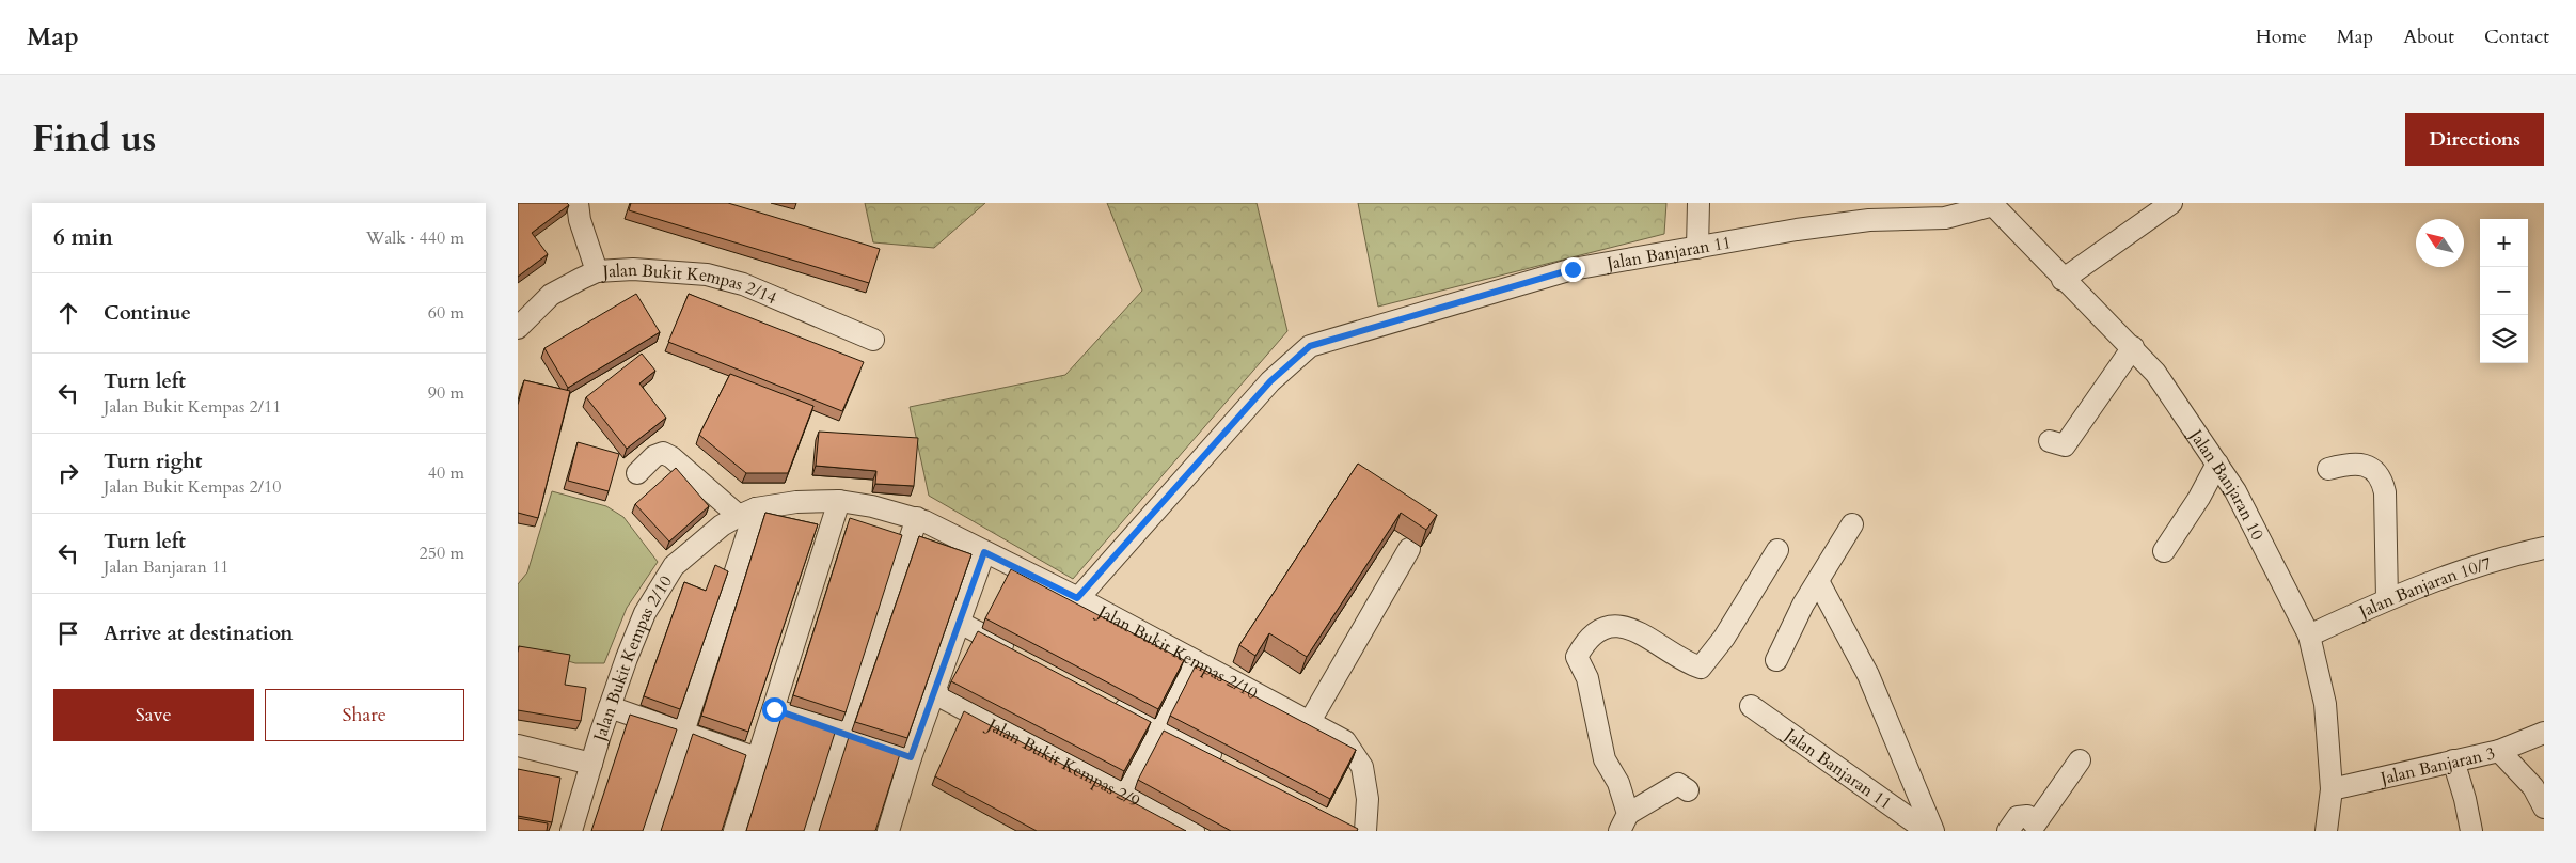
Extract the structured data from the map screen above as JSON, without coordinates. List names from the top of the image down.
{
  "streets": {
    "street": [
      "Jalan Banjaran 11",
      "Jalan Bukit Kempas 2/14",
      "Jalan Banjaran 10",
      "Jalan Banjaran 10/7",
      "Jalan Bukit Kempas 2/10",
      "Jalan Bukit Kempas 2/9",
      "Jalan Banjaran 3"
    ]
  },
  "crossings": [
    ["Jalan Banjaran 11", "Jalan Banjaran 10"],
    ["Jalan Banjaran 11", "Jalan Bukit Kempas 2/10"],
    ["Jalan Banjaran 10", "Jalan Banjaran 10/7"],
    ["Jalan Banjaran 10", "Jalan Banjaran 3"]
  ],
  "north": "top left",
  "page": {
    "header": "Map",
    "nav": [
      "Home",
      "Map",
      "About",
      "Contact"
    ],
    "title": "Find us",
    "buttons": [
      "Directions",
      ["Save", "Share"]
    ],
    "heading": ["6 min", "Walk · 440 m"],
    "map_buttons": ["+", "−"],
    "list": [
      ["Continue", "60 m"],
      ["Turn left", "Jalan Bukit Kempas 2/11", "90 m"],
      ["Turn right", "Jalan Bukit Kempas 2/10", "40 m"],
      ["Turn left", "Jalan Banjaran 11", "250 m"],
      "Arrive at destination"
    ]
  }
}
